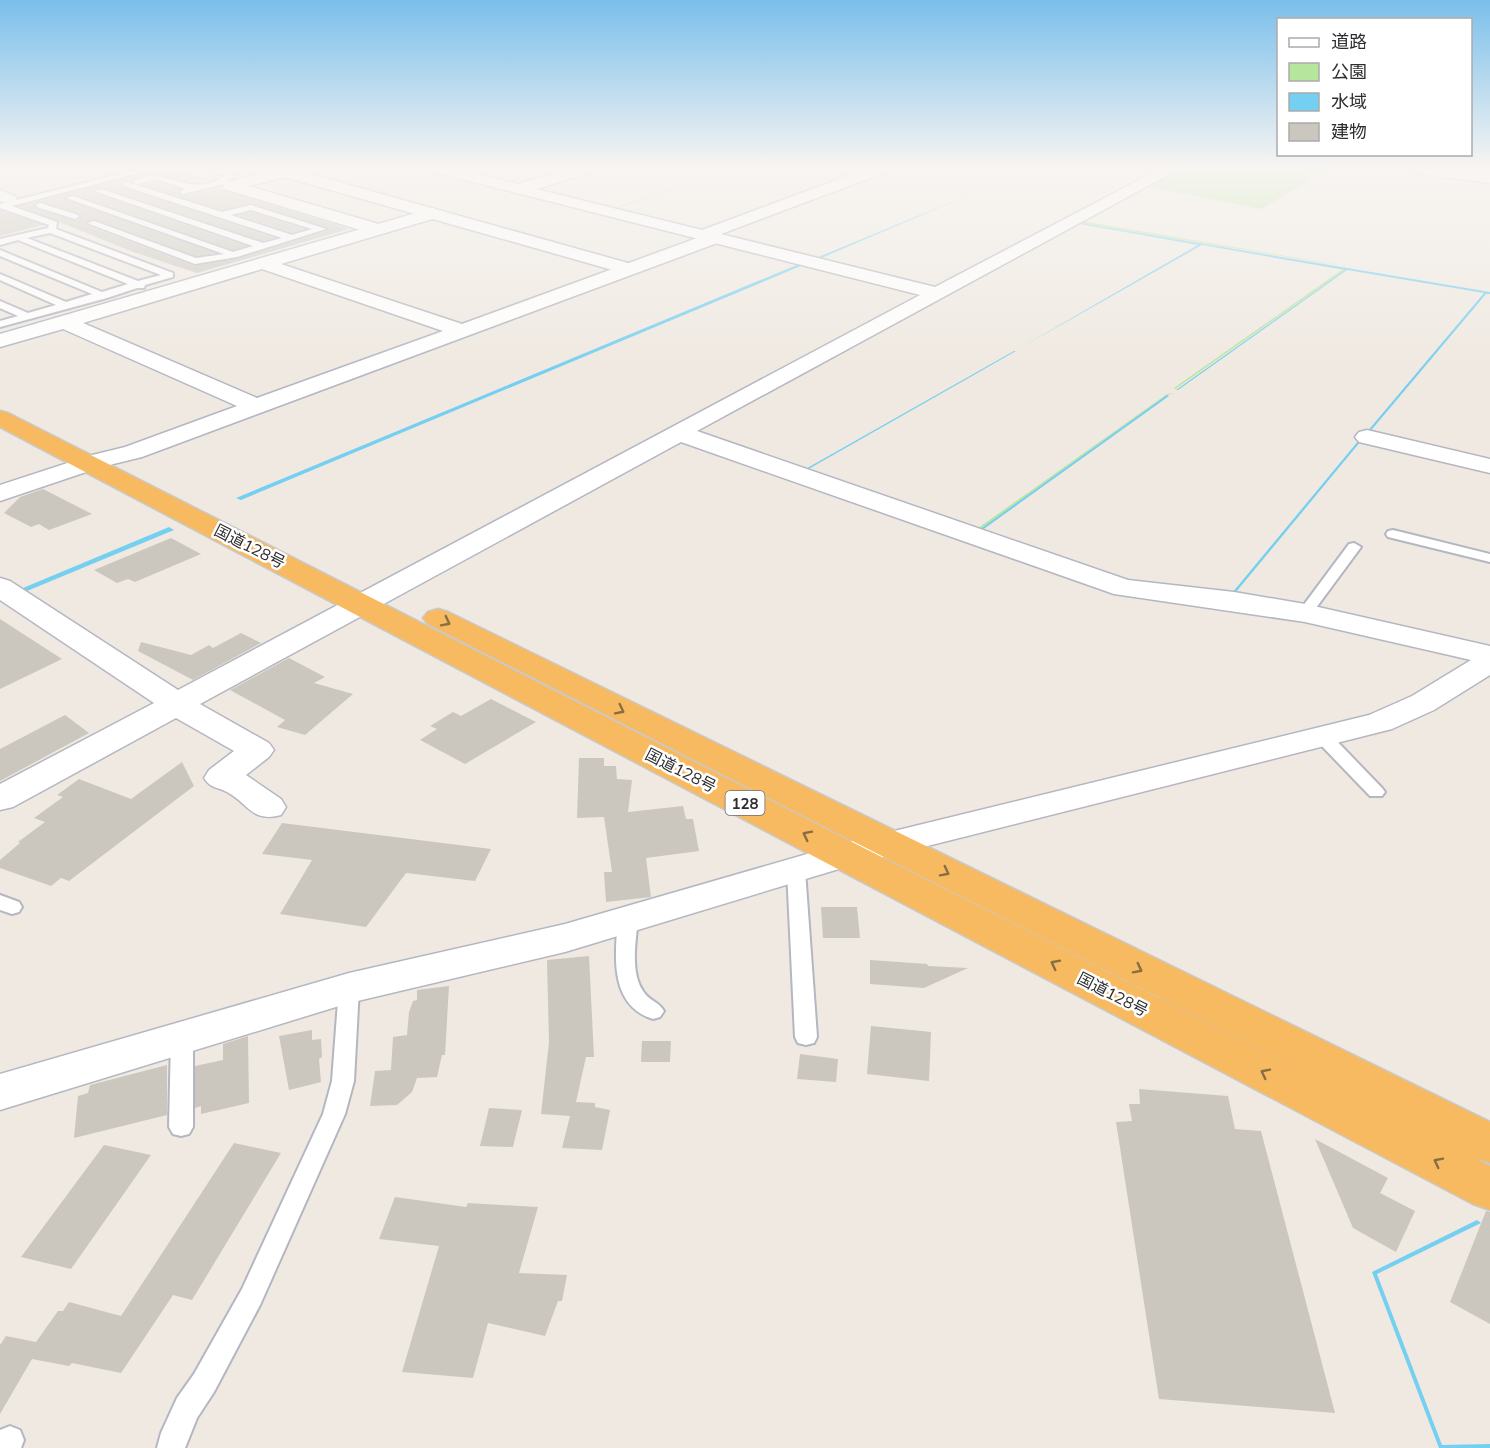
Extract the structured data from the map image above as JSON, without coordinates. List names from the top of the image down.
{
  "streets": {
    "highway": ["国道128号", "128"]
  },
  "legend": [
    "道路",
    "公園",
    "水域",
    "建物"
  ]
}
